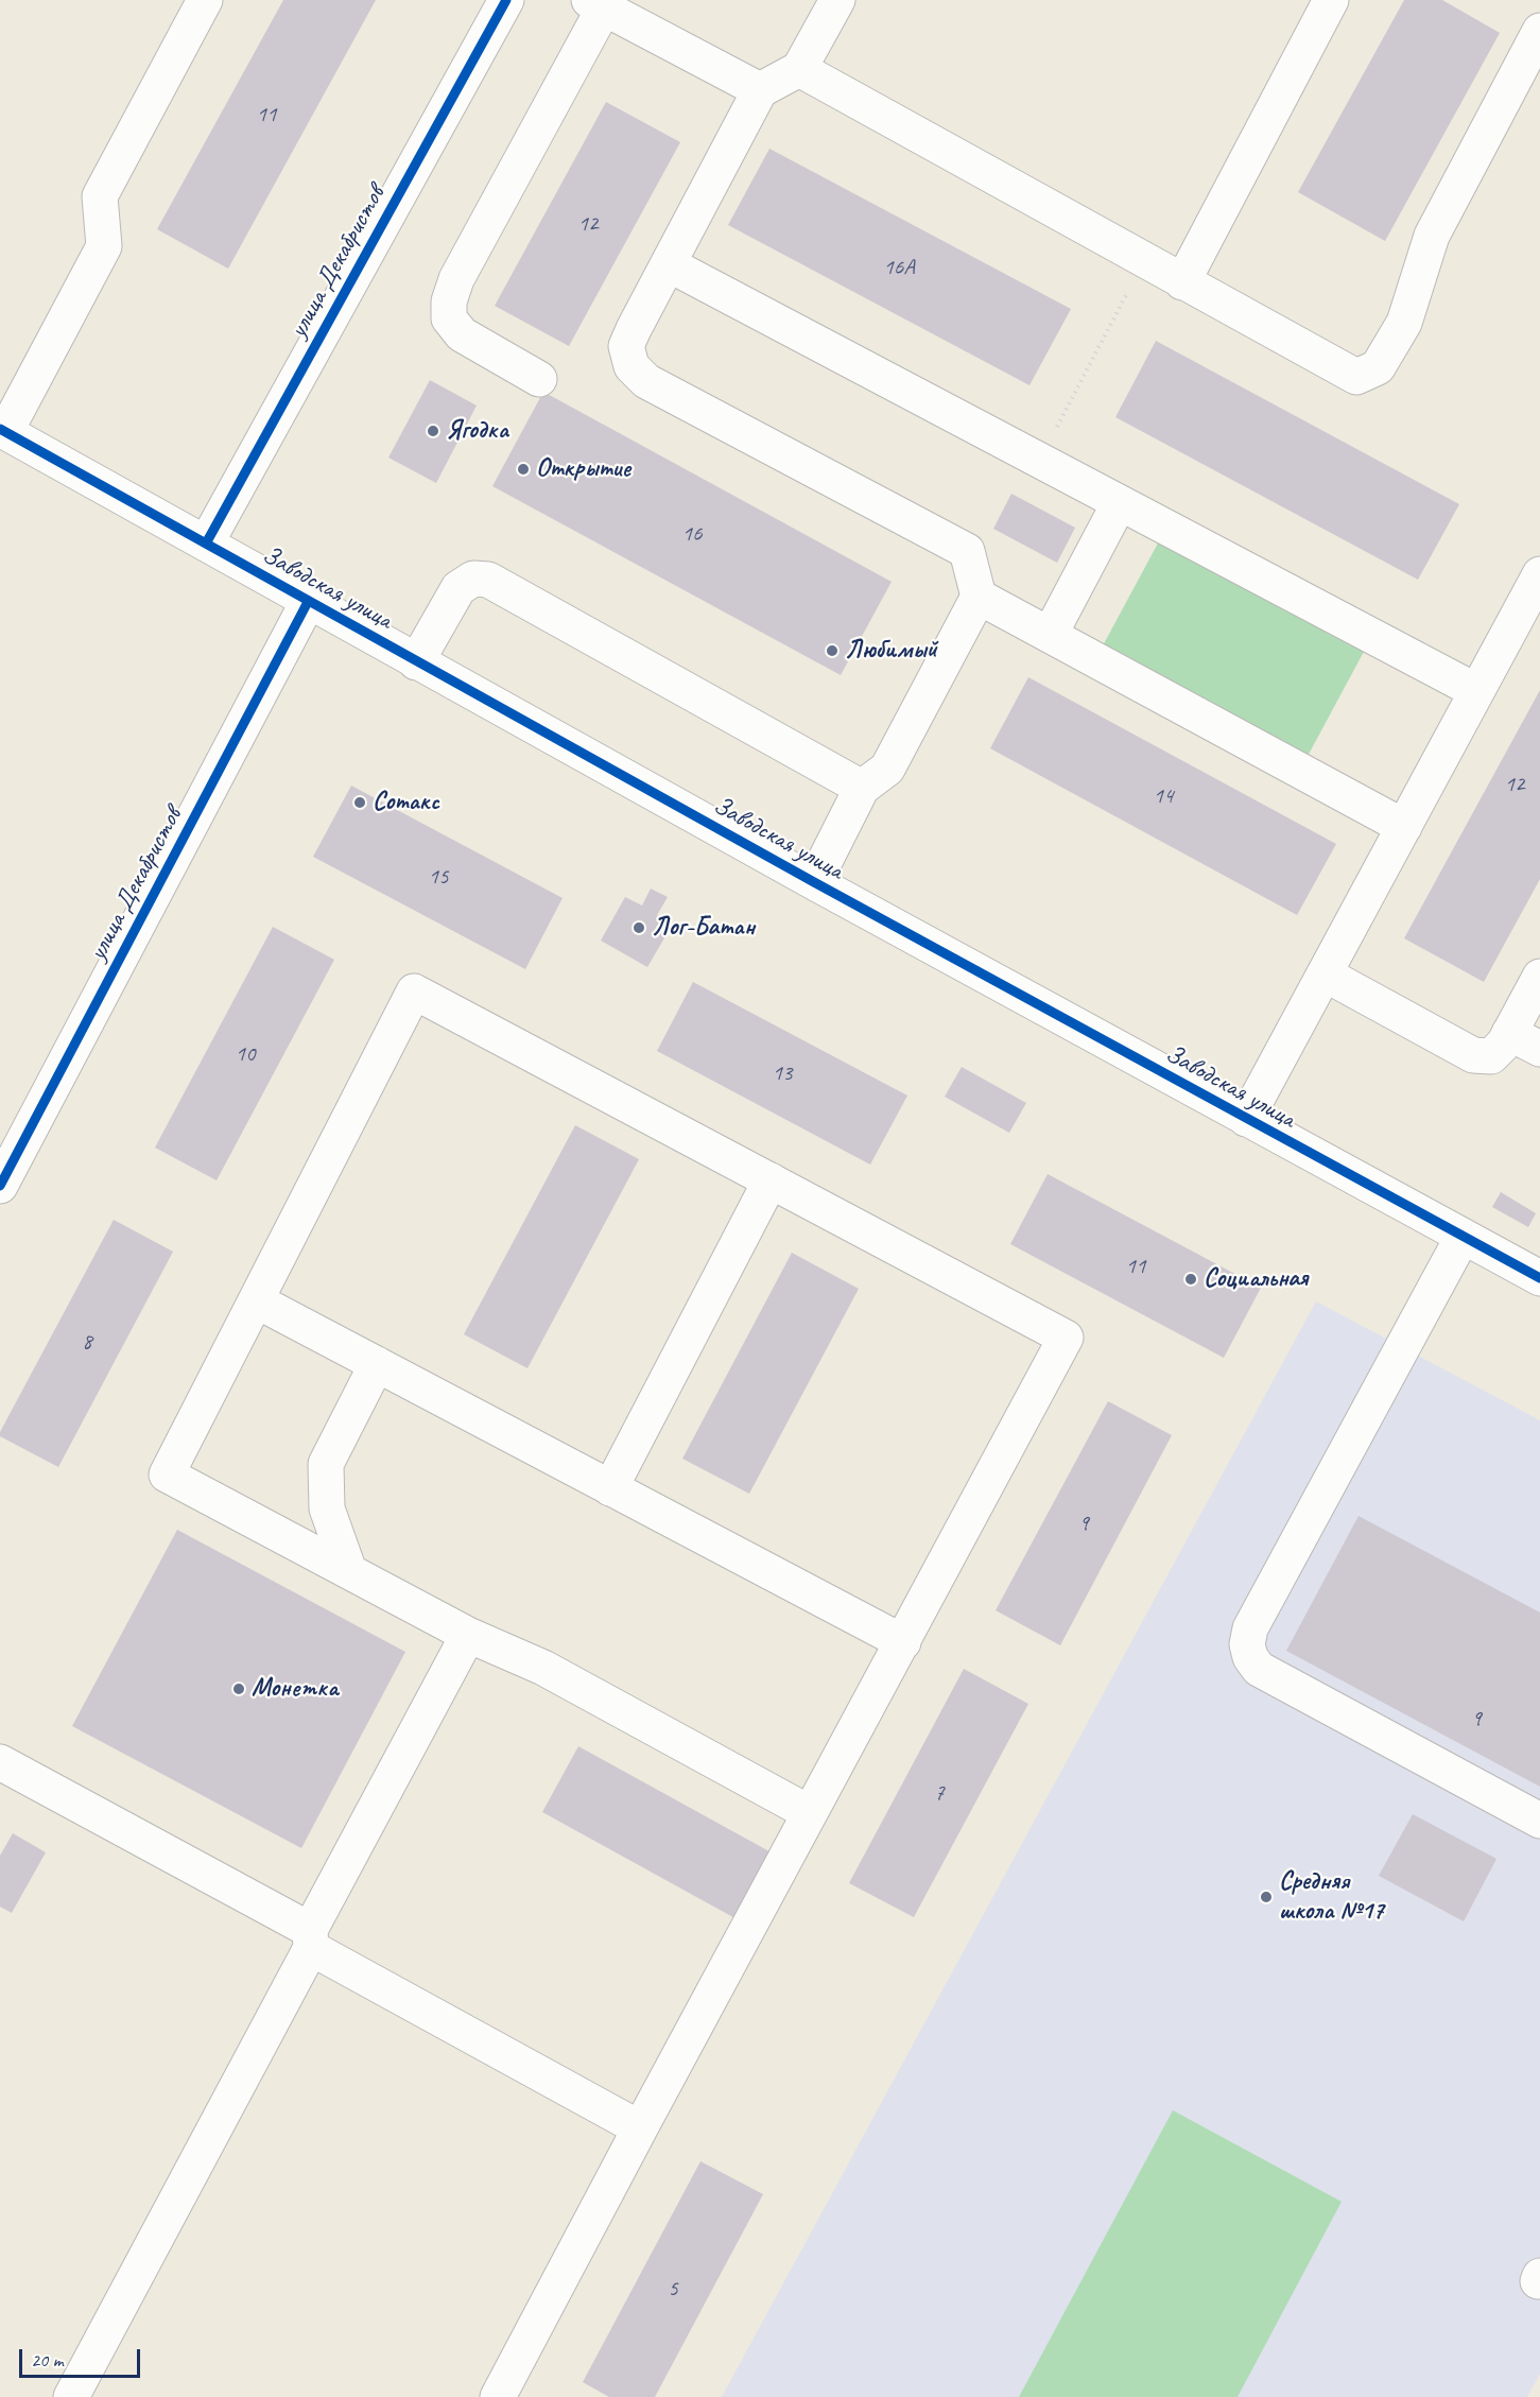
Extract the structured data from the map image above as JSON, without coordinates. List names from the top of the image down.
{
  "streets": {
    "street": ["улица Декабристов", "Заводская улица"]
  },
  "crossings": [
    ["улица Декабристов", "Заводская улица"]
  ],
  "places": [
    "Ягодка",
    "Открытие",
    "Любимый",
    "Сотакс",
    "Лог-Батан",
    "Социальная",
    "Монетка",
    "Средняя школа №17"
  ],
  "house_numbers": [
    "11",
    "12",
    "16А",
    "16",
    "12",
    "14",
    "15",
    "10",
    "13",
    "11",
    "8",
    "9",
    "9",
    "7",
    "5"
  ],
  "scale_bar": "20 m"
}
